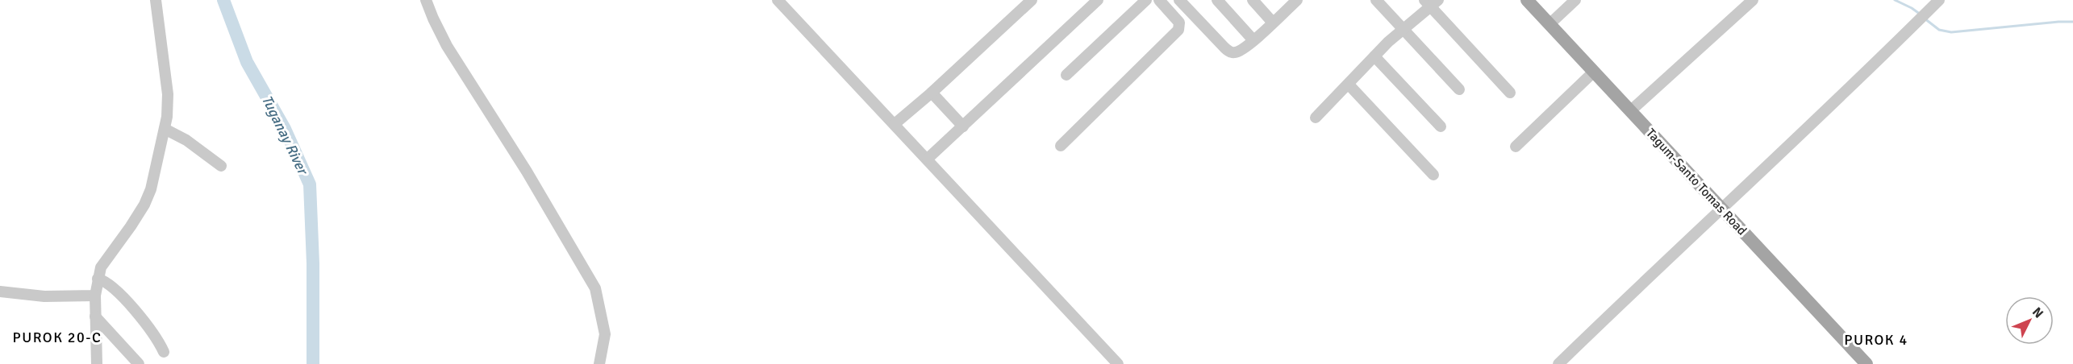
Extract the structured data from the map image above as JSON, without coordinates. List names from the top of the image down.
{
  "streets": {
    "main road": ["Tagum-Santo Tomas Road"]
  },
  "districts": ["PUROK 20-C", "PUROK 4"],
  "water": ["Tuganay River"],
  "north": "top right"
}
